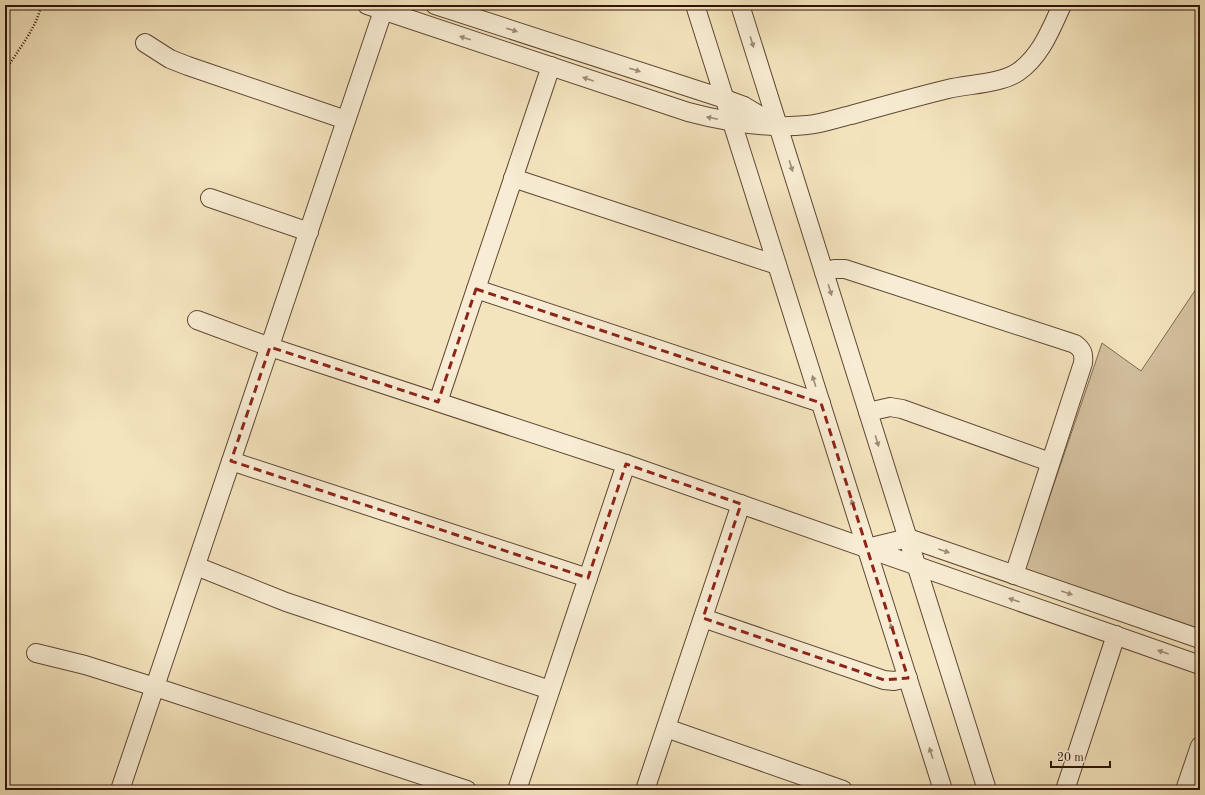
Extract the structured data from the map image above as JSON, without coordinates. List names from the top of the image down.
{
  "scale_bar": "20 m"
}
